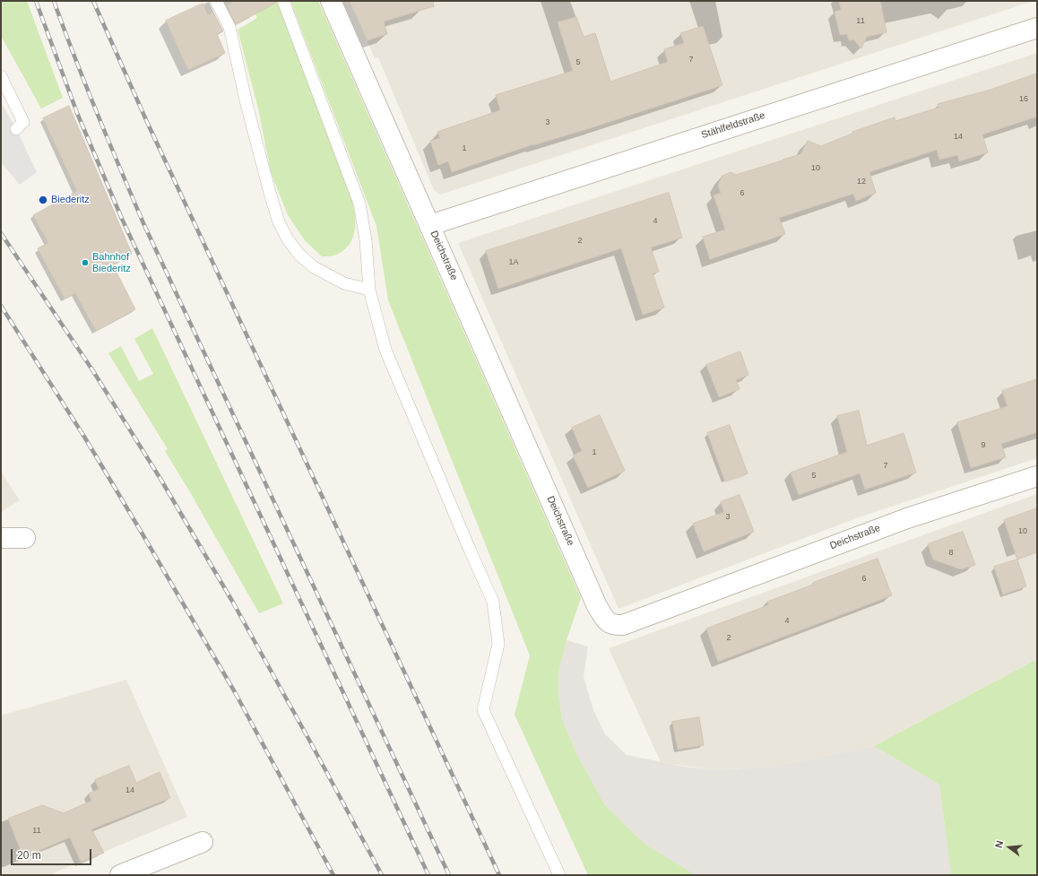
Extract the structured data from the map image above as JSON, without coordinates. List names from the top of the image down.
{
  "streets": {
    "street": ["Stählfeldstraße", "Deichstraße"]
  },
  "crossings": [
    ["Stählfeldstraße", "Deichstraße"]
  ],
  "places": ["Biederitz", "Bahnhof Biederitz"],
  "house_numbers": [
    "11",
    "7",
    "5",
    "16",
    "3",
    "14",
    "1",
    "10",
    "12",
    "6",
    "4",
    "2",
    "1A",
    "9",
    "1",
    "7",
    "5",
    "3",
    "10",
    "8",
    "6",
    "4",
    "2",
    "14",
    "11"
  ],
  "scale_bar": "20 m",
  "north": "left"
}
